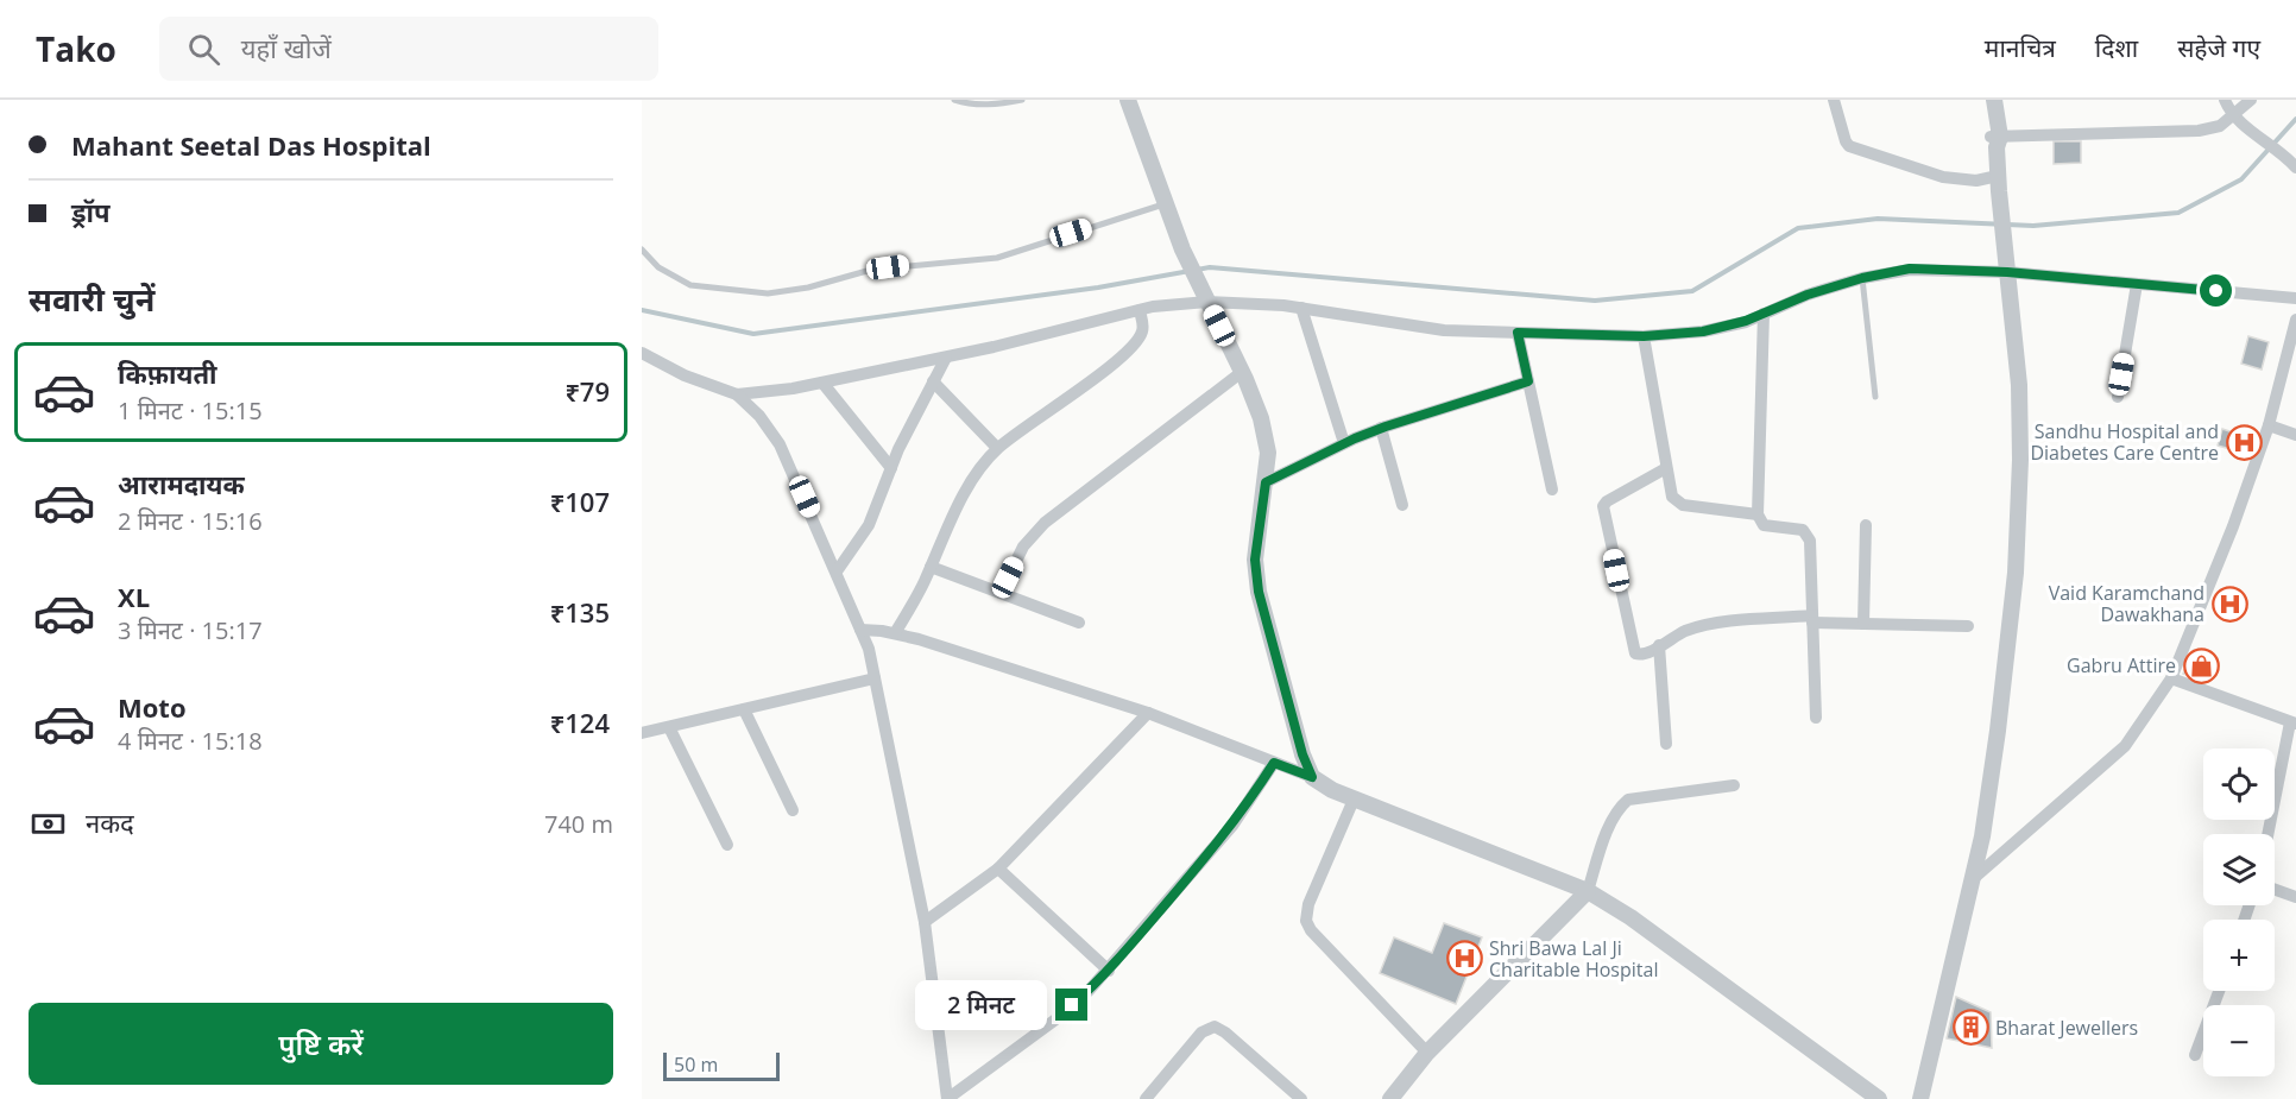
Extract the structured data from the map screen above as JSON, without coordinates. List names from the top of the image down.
{
  "places": {
    "hospital": ["Sandhu Hospital and Diabetes Care Centre", "Vaid Karamchand Dawakhana", "Shri Bawa Lal Ji Charitable Hospital"],
    "shop": ["Gabru Attire"],
    "building": ["Bharat Jewellers"]
  },
  "scale_bar": "50 m",
  "page": {
    "header": "Tako",
    "search": "यहाँ खोजें",
    "nav": ["मानचित्र", "दिशा", "सहेजे गए"],
    "banner": ["Mahant Seetal Das Hospital", "ड्रॉप"],
    "heading": "सवारी चुनें",
    "list": [
      {
        "name": "किफ़ायती",
        "note": "1 मिनट · 15:15",
        "value": "₹79"
      },
      {
        "name": "आरामदायक",
        "note": "2 मिनट · 15:16",
        "value": "₹107"
      },
      {
        "name": "XL",
        "note": "3 मिनट · 15:17",
        "value": "₹135"
      },
      {
        "name": "Moto",
        "note": "4 मिनट · 15:18",
        "value": "₹124"
      }
    ],
    "map_buttons": ["+", "−"],
    "pay": ["नकद", "740 m"],
    "bubble": "2 मिनट",
    "buttons": "पुष्टि करें",
    "scale": "50 m"
  }
}
